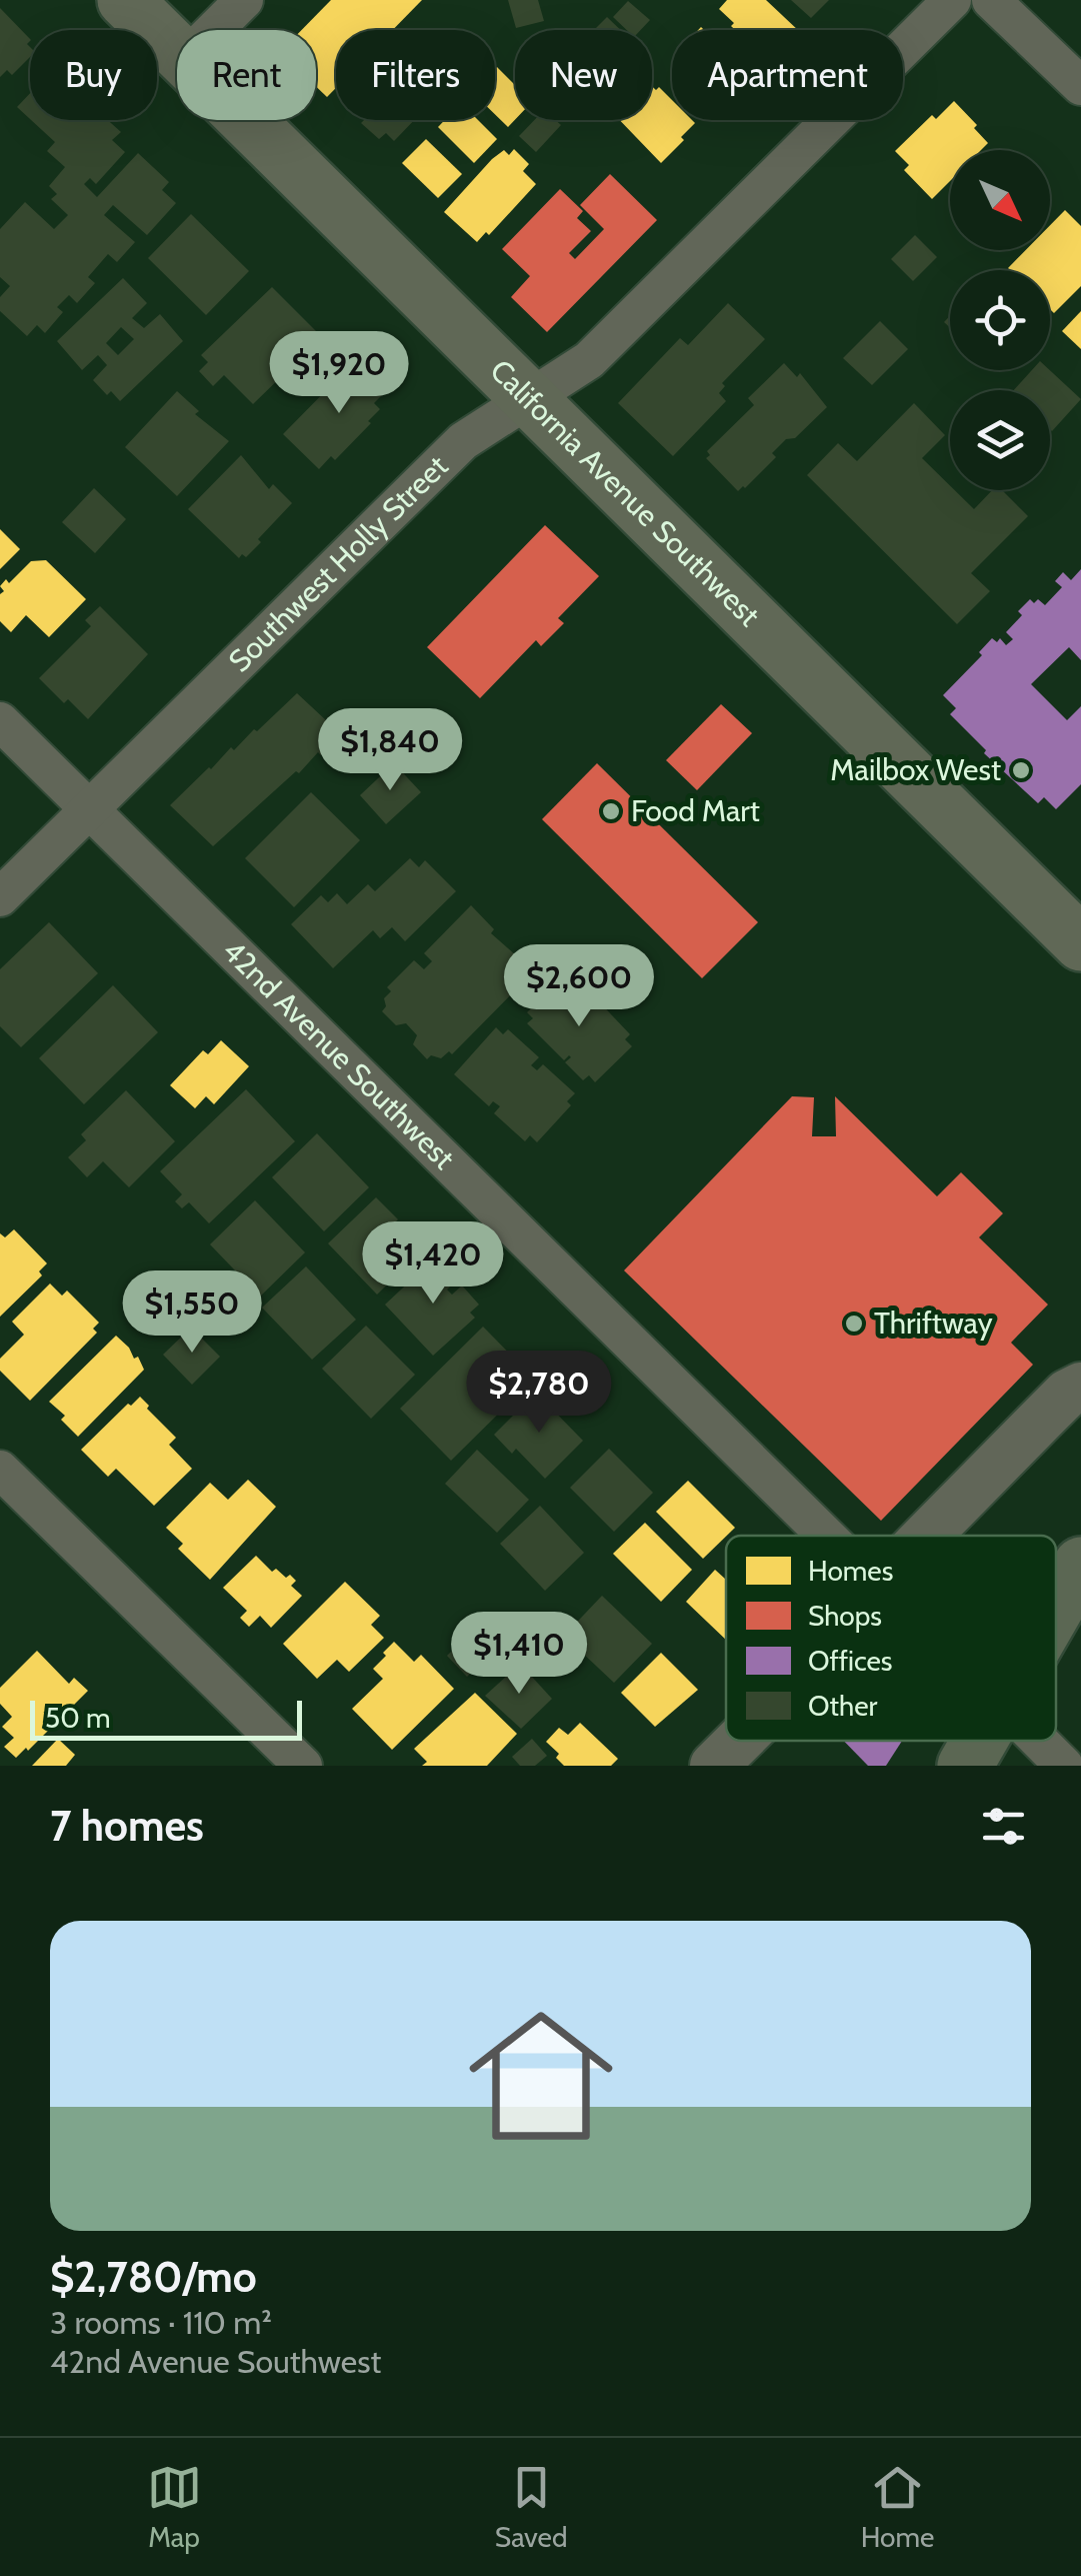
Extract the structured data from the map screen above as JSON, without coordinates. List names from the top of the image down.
{
  "streets": {
    "main road": ["California Avenue Southwest"],
    "street": ["Southwest Holly Street", "42nd Avenue Southwest"]
  },
  "crossings": [
    ["California Avenue Southwest", "Southwest Holly Street"],
    ["Southwest Holly Street", "42nd Avenue Southwest"]
  ],
  "places": ["Mailbox West", "Food Mart", "Thriftway"],
  "legend": [
    "Homes",
    "Shops",
    "Offices",
    "Other"
  ],
  "scale_bar": "50 m",
  "north": "bottom right",
  "page": {
    "chip": [
      "Buy",
      "Rent",
      "Filters",
      "New",
      "Apartment"
    ],
    "price": [
      "$1,920",
      "$1,840",
      "$2,600",
      "$1,420",
      "$1,550",
      "$2,780",
      "$1,410"
    ],
    "scale": "50 m",
    "heading": "7 homes",
    "list": [
      {
        "name": "$2,780/mo",
        "note": "3 rooms · 110 m² · 42nd Avenue Southwest"
      }
    ],
    "tabs": ["Map", "Saved", "Home"]
  }
}
